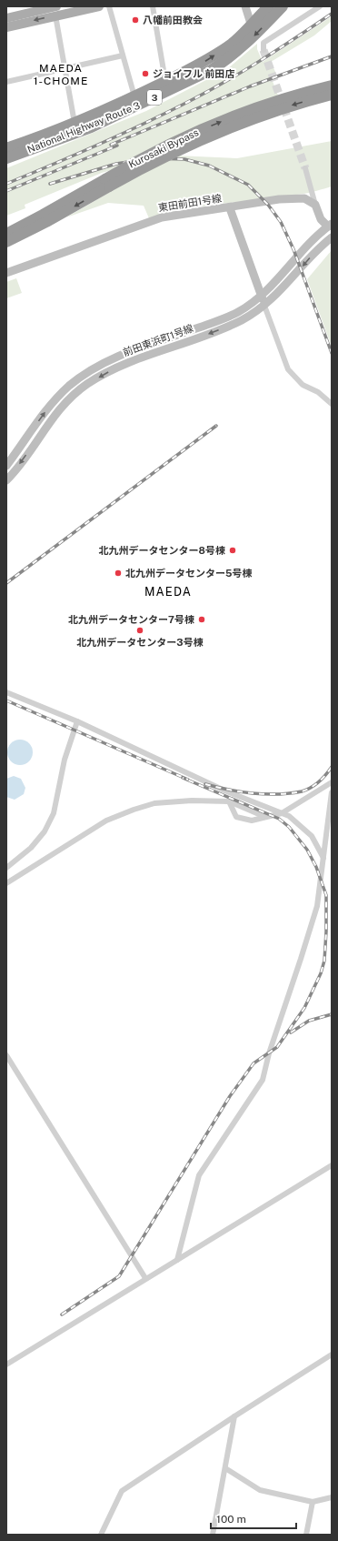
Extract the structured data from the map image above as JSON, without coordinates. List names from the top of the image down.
{
  "streets": {
    "highway": ["3", "National Highway Route 3", "Kurosaki Bypass"],
    "street": ["東田前田1号線", "前田東浜町1号線"]
  },
  "districts": ["MAEDA 1-CHOME", "MAEDA"],
  "places": [
    "八幡前田教会",
    "ジョイフル 前田店",
    "北九州データセンター8号棟",
    "北九州データセンター5号棟",
    "北九州データセンター7号棟",
    "北九州データセンター3号棟"
  ],
  "scale_bar": "100 m"
}
